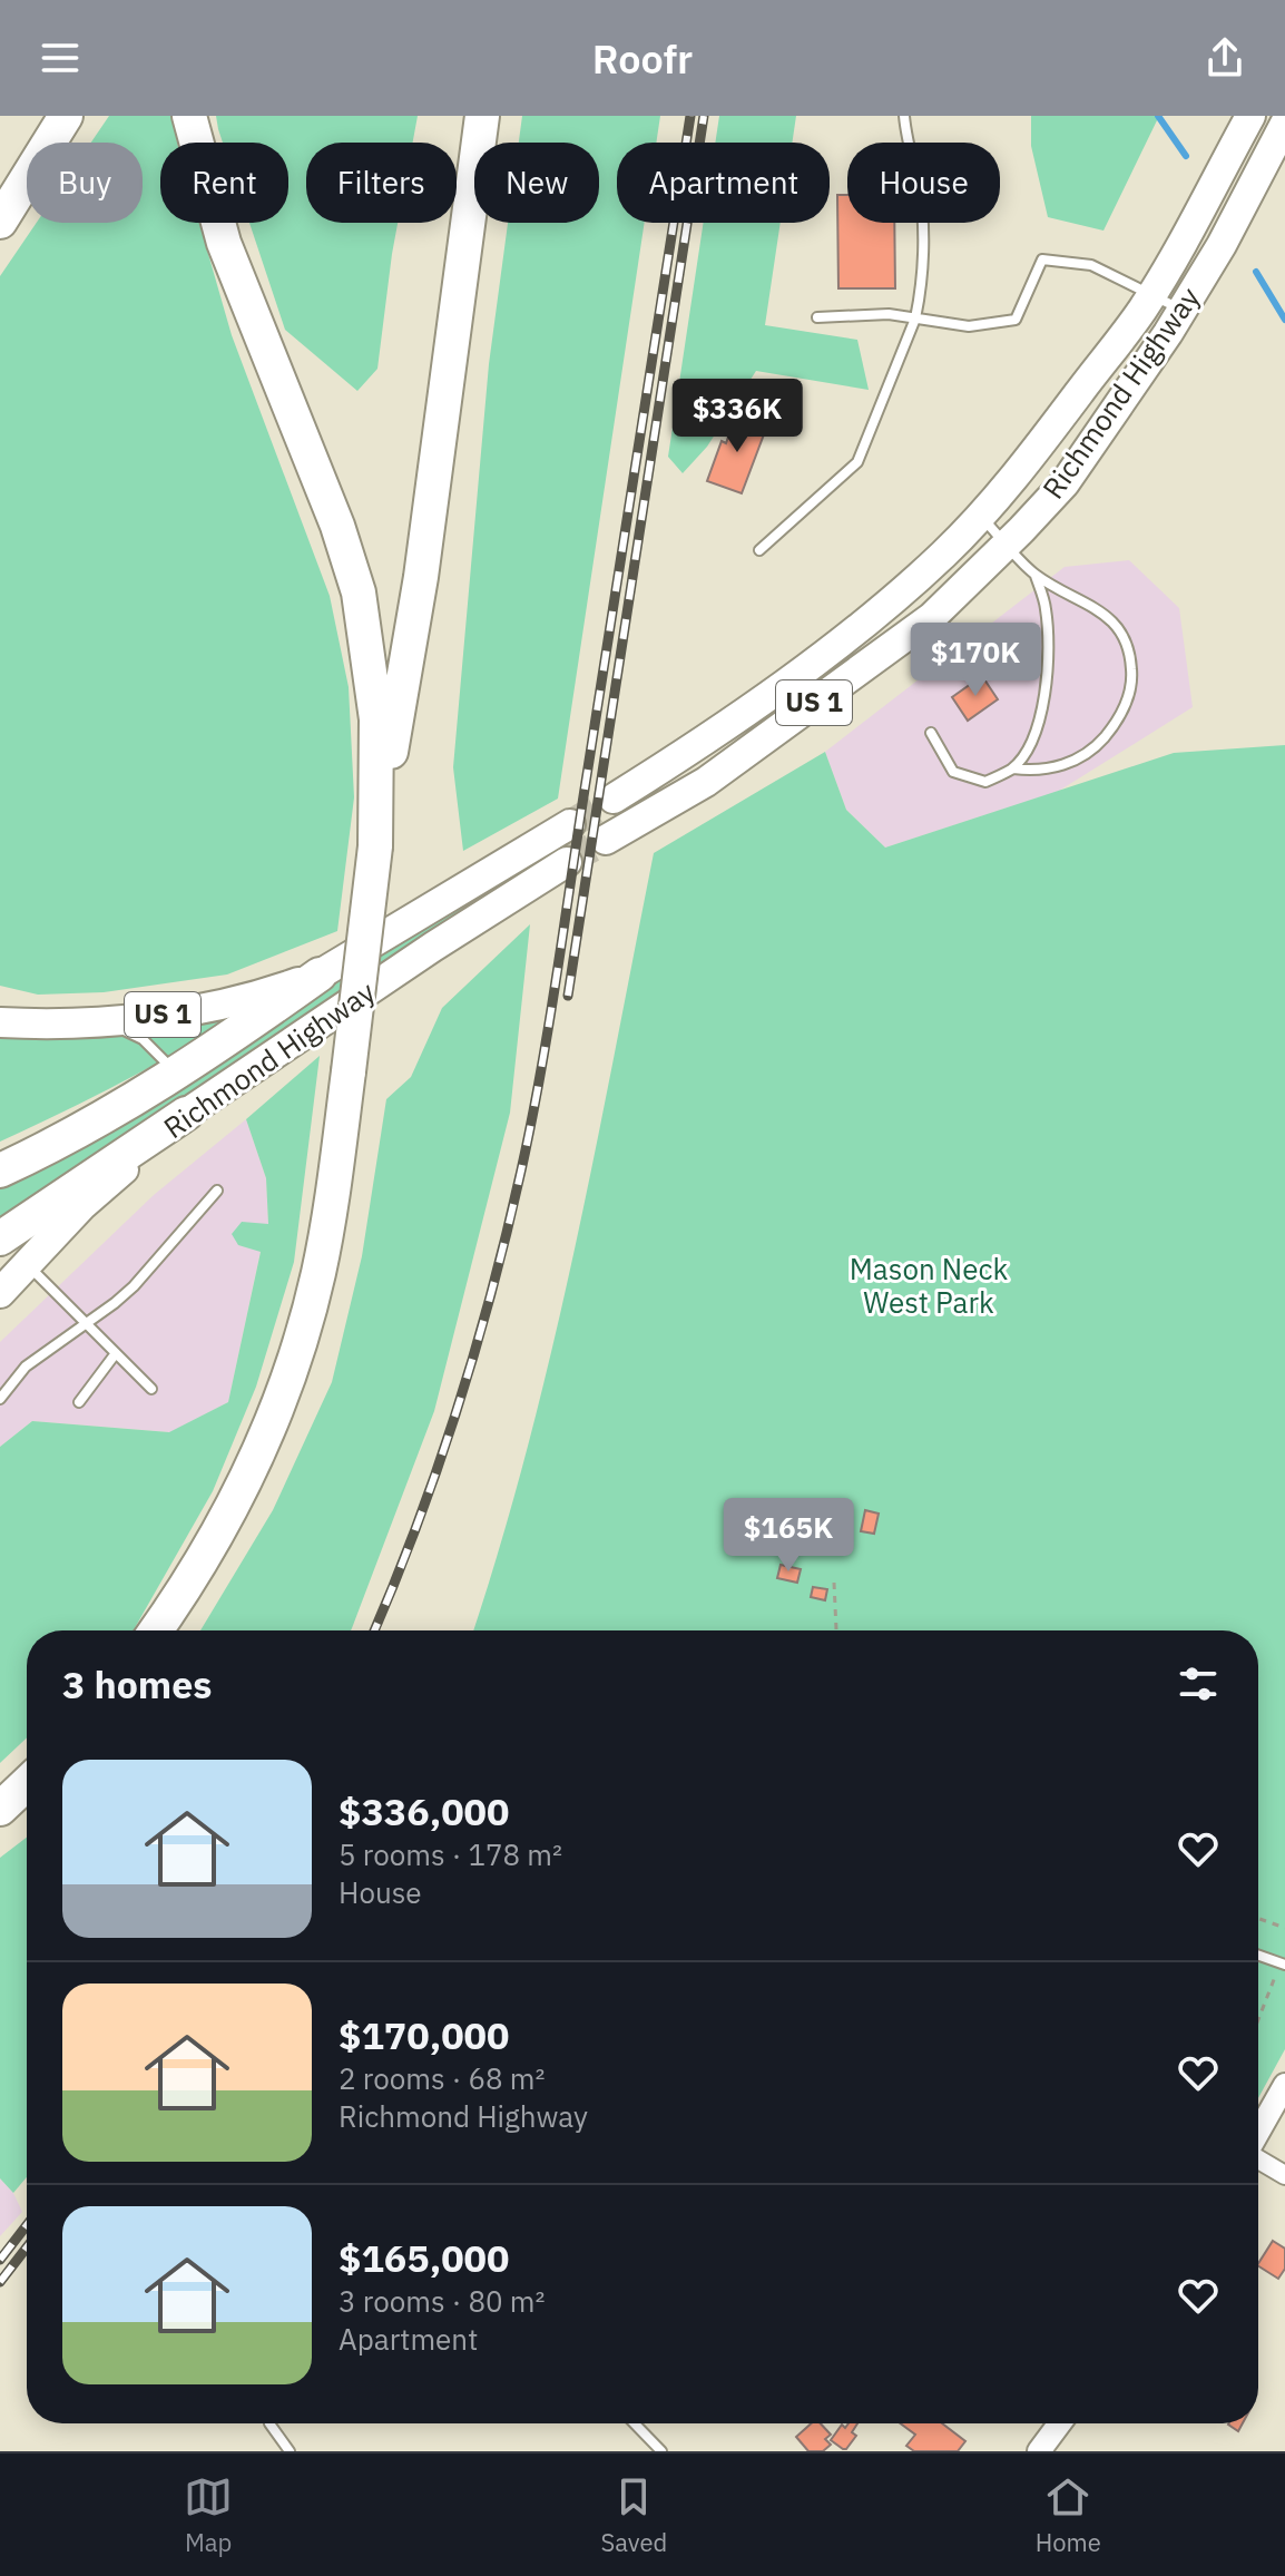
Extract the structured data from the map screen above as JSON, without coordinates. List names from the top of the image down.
{
  "streets": {
    "main road": ["Richmond Highway", "US 1"]
  },
  "parks": ["Mason Neck West Park"],
  "page": {
    "header": "Roofr",
    "chip": [
      "Buy",
      "Rent",
      "Filters",
      "New",
      "Apartment",
      "House"
    ],
    "price": ["$336K", "$170K", "$165K"],
    "heading": "3 homes",
    "list": [
      {
        "name": "$336,000",
        "note": "5 rooms · 178 m² · House"
      },
      {
        "name": "$170,000",
        "note": "2 rooms · 68 m² · Richmond Highway"
      },
      {
        "name": "$165,000",
        "note": "3 rooms · 80 m² · Apartment"
      }
    ],
    "tabs": ["Map", "Saved", "Home"]
  }
}
